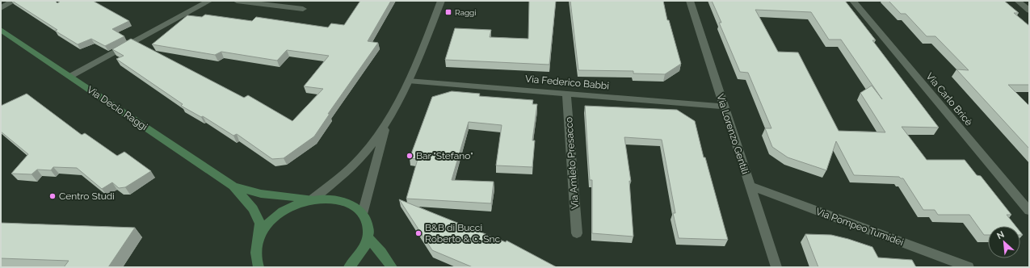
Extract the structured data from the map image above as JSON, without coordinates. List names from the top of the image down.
{
  "streets": {
    "main road": ["Via Decio Raggi"],
    "street": [
      "Via Federico Babbi",
      "Via Carlo Bricè",
      "Via Lorenzo Gentili",
      "Via Amleto Presacco",
      "Via Pompeo Tumidei"
    ]
  },
  "crossings": [
    ["Via Federico Babbi", "Via Lorenzo Gentili"],
    ["Via Federico Babbi", "Via Amleto Presacco"],
    ["Via Lorenzo Gentili", "Via Pompeo Tumidei"]
  ],
  "places": {
    "transit": ["Raggi"],
    "other": ["Bar \"Stefano\"", "Centro Studi", "B&B di Bucci Roberto & C. Snc"]
  },
  "north": "top left"
}
